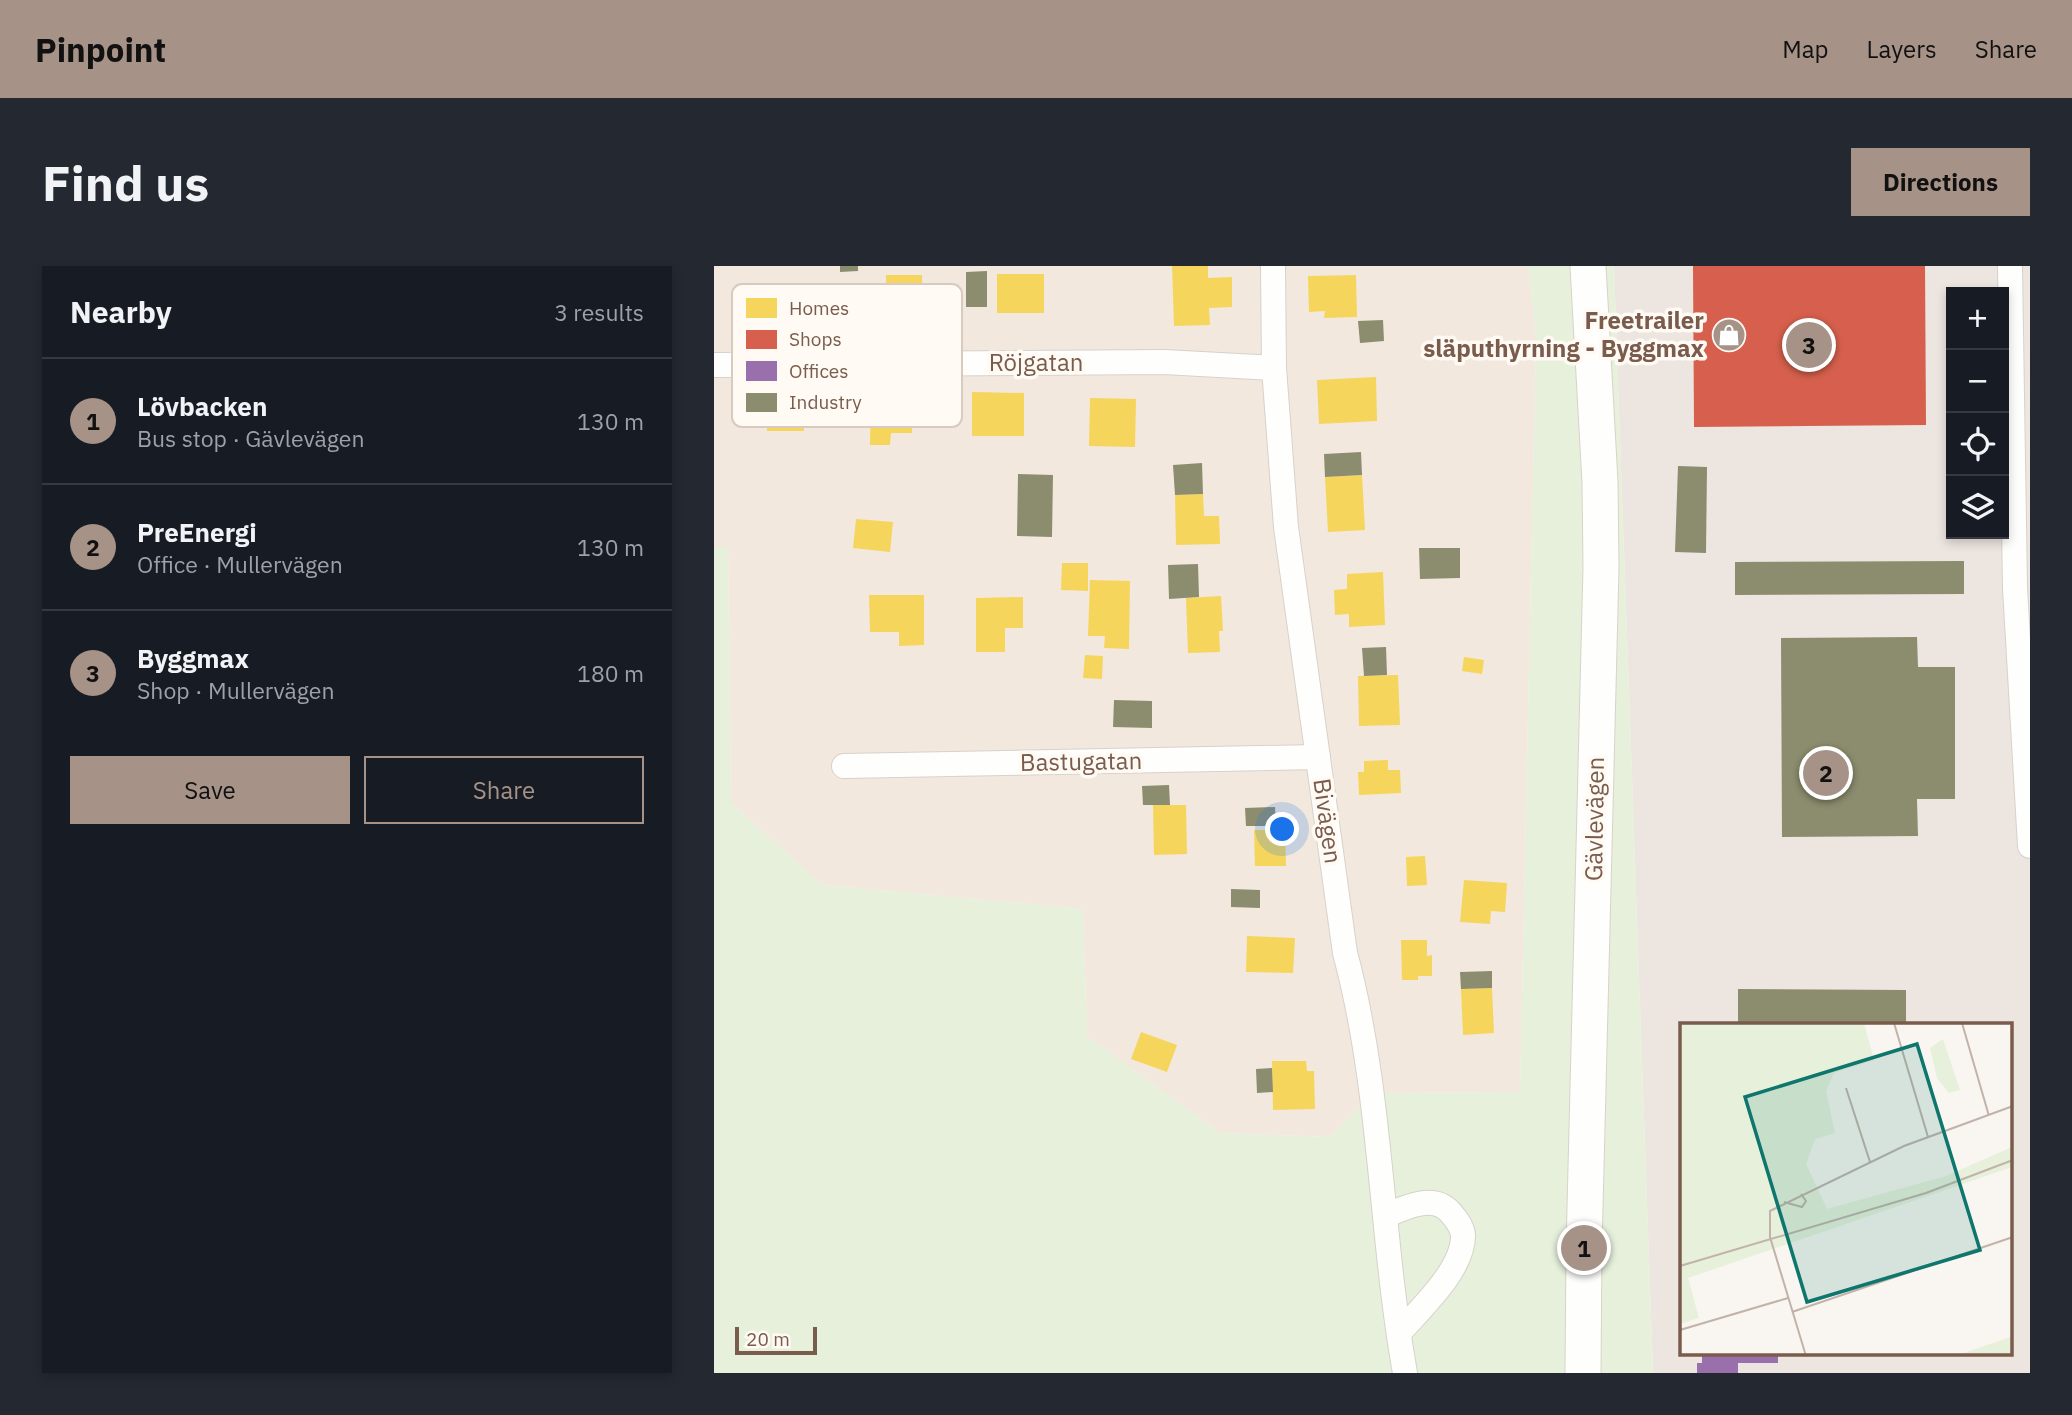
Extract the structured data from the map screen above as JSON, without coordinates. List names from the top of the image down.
{
  "streets": {
    "main road": ["Gävlevägen"],
    "street": ["Röjgatan", "Bastugatan", "Bivägen"]
  },
  "crossings": [
    ["Röjgatan", "Bivägen"],
    ["Bastugatan", "Bivägen"]
  ],
  "places": {
    "shop": ["Freetrailer släputhyrning - Byggmax"]
  },
  "legend": [
    "Homes",
    "Shops",
    "Offices",
    "Industry"
  ],
  "scale_bar": "20 m",
  "page": {
    "header": "Pinpoint",
    "nav": ["Map", "Layers", "Share"],
    "buttons": [
      "Directions",
      ["Save", "Share"]
    ],
    "title": "Find us",
    "heading": ["Nearby", "3 results"],
    "map_buttons": ["+", "−"],
    "pins": ["3", "2", "1"],
    "list": [
      {
        "mark": "1",
        "name": "Lövbacken",
        "note": "Bus stop · Gävlevägen",
        "value": "130 m"
      },
      {
        "mark": "2",
        "name": "PreEnergi",
        "note": "Office · Mullervägen",
        "value": "130 m"
      },
      {
        "mark": "3",
        "name": "Byggmax",
        "note": "Shop · Mullervägen",
        "value": "180 m"
      }
    ],
    "scale": "20 m"
  }
}
